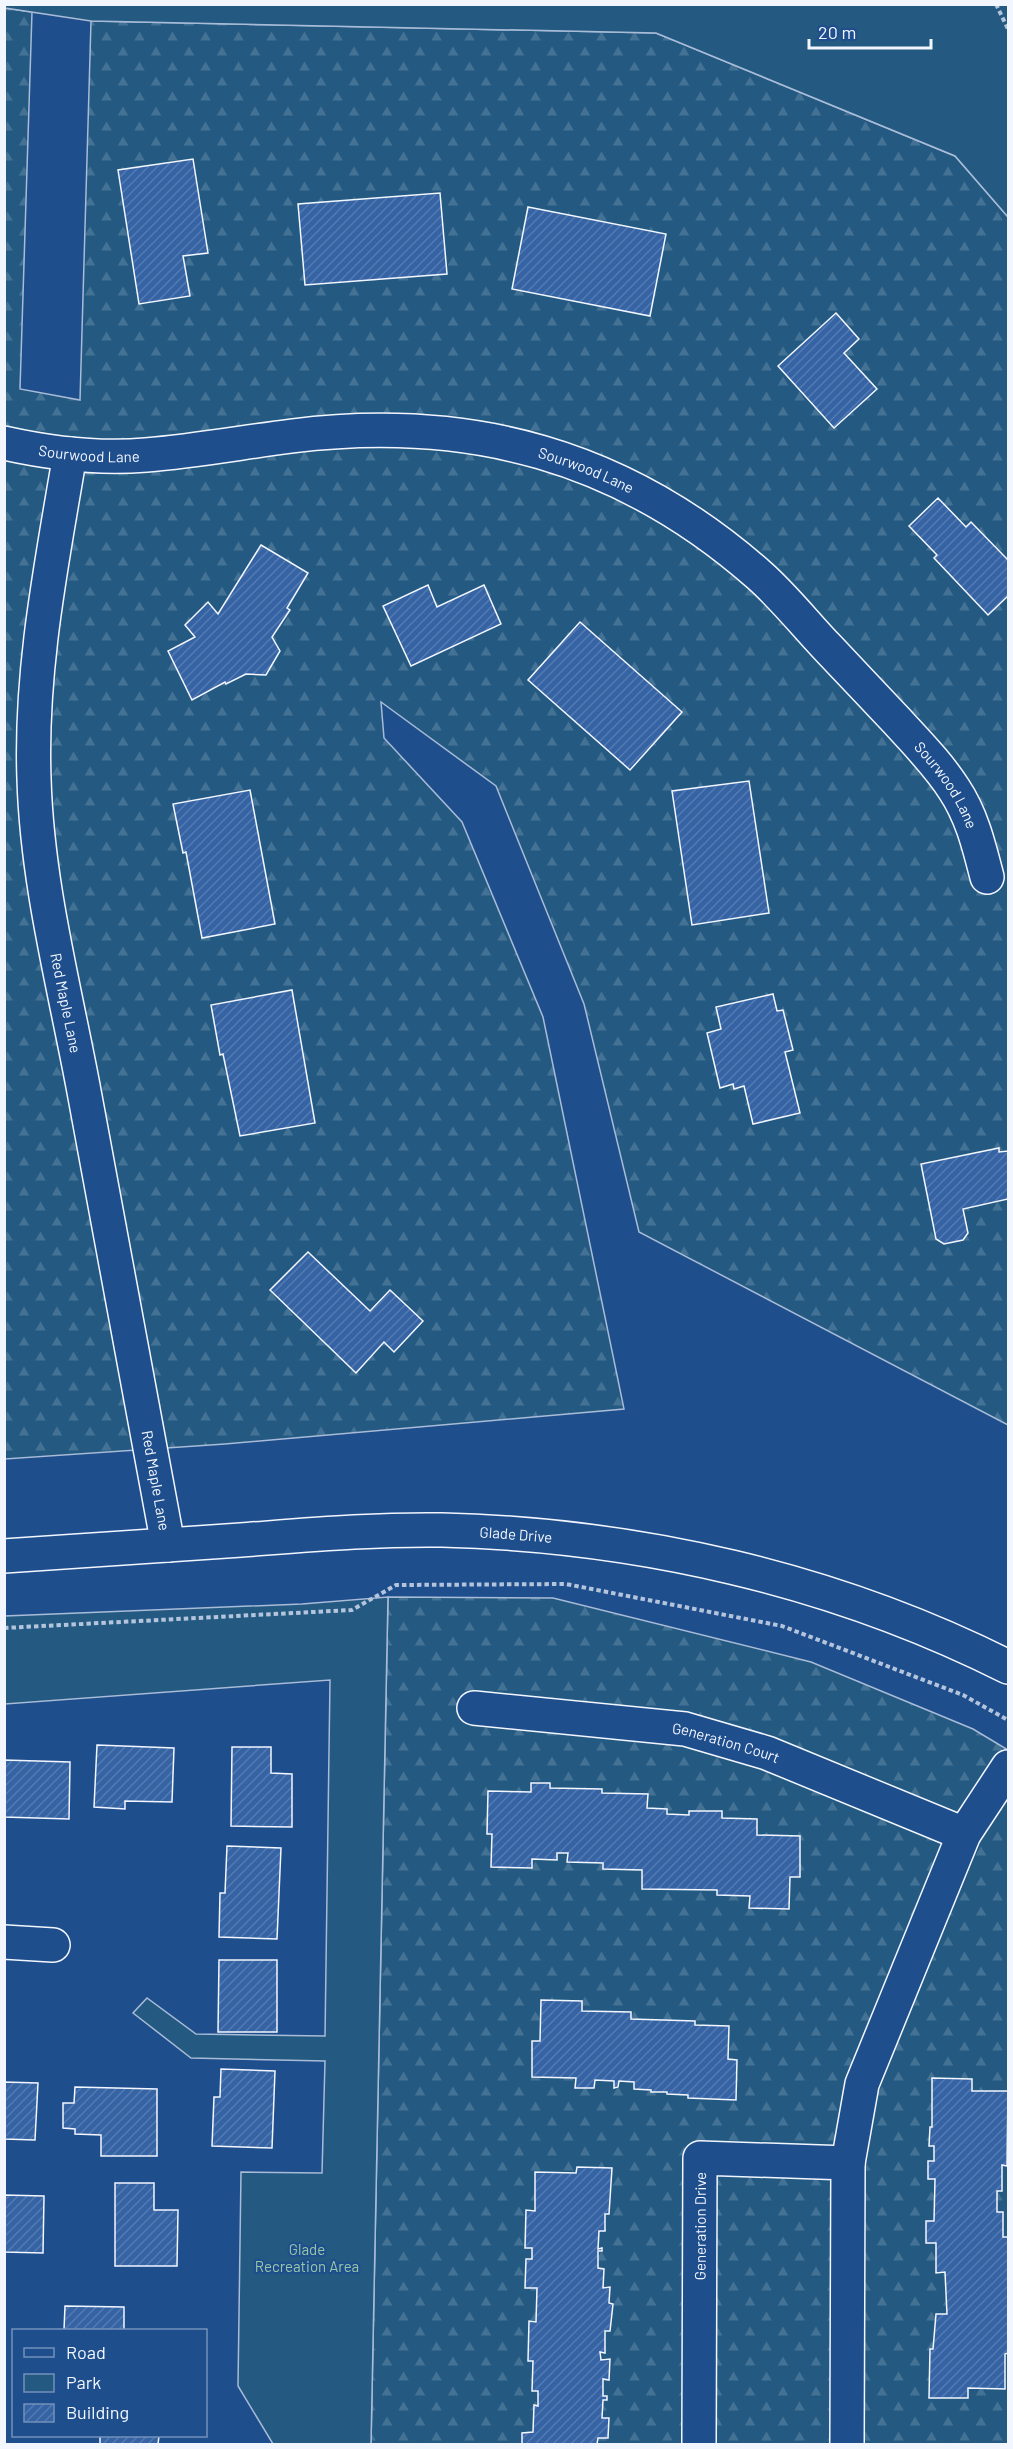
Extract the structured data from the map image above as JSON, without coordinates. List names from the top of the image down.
{
  "streets": {
    "street": [
      "Sourwood Lane",
      "Red Maple Lane",
      "Glade Drive",
      "Generation Court",
      "Generation Drive"
    ]
  },
  "crossings": [
    ["Sourwood Lane", "Red Maple Lane"],
    ["Red Maple Lane", "Glade Drive"]
  ],
  "parks": ["Glade Recreation Area"],
  "legend": ["Road", "Park", "Building"],
  "scale_bar": "20 m"
}
